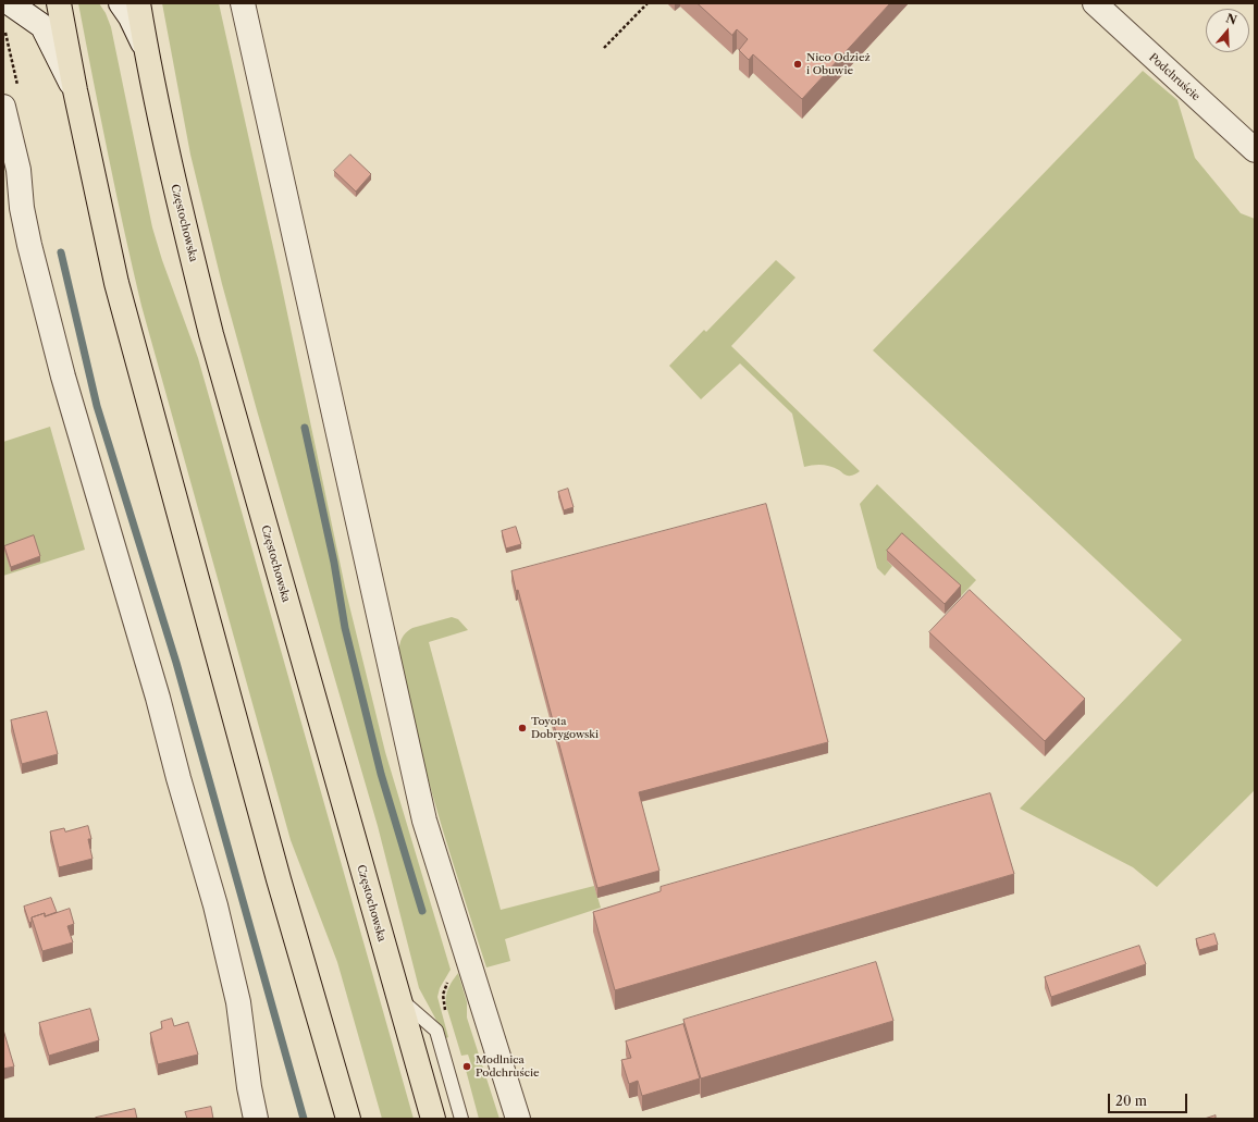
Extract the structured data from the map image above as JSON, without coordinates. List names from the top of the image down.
{
  "streets": {
    "main road": ["Częstochowska"],
    "street": ["Podchruście"]
  },
  "places": ["Nico Odzież i Obuwie", "Toyota Dobrygowski", "Modlnica Podchruście"],
  "scale_bar": "20 m",
  "north": "top"
}
